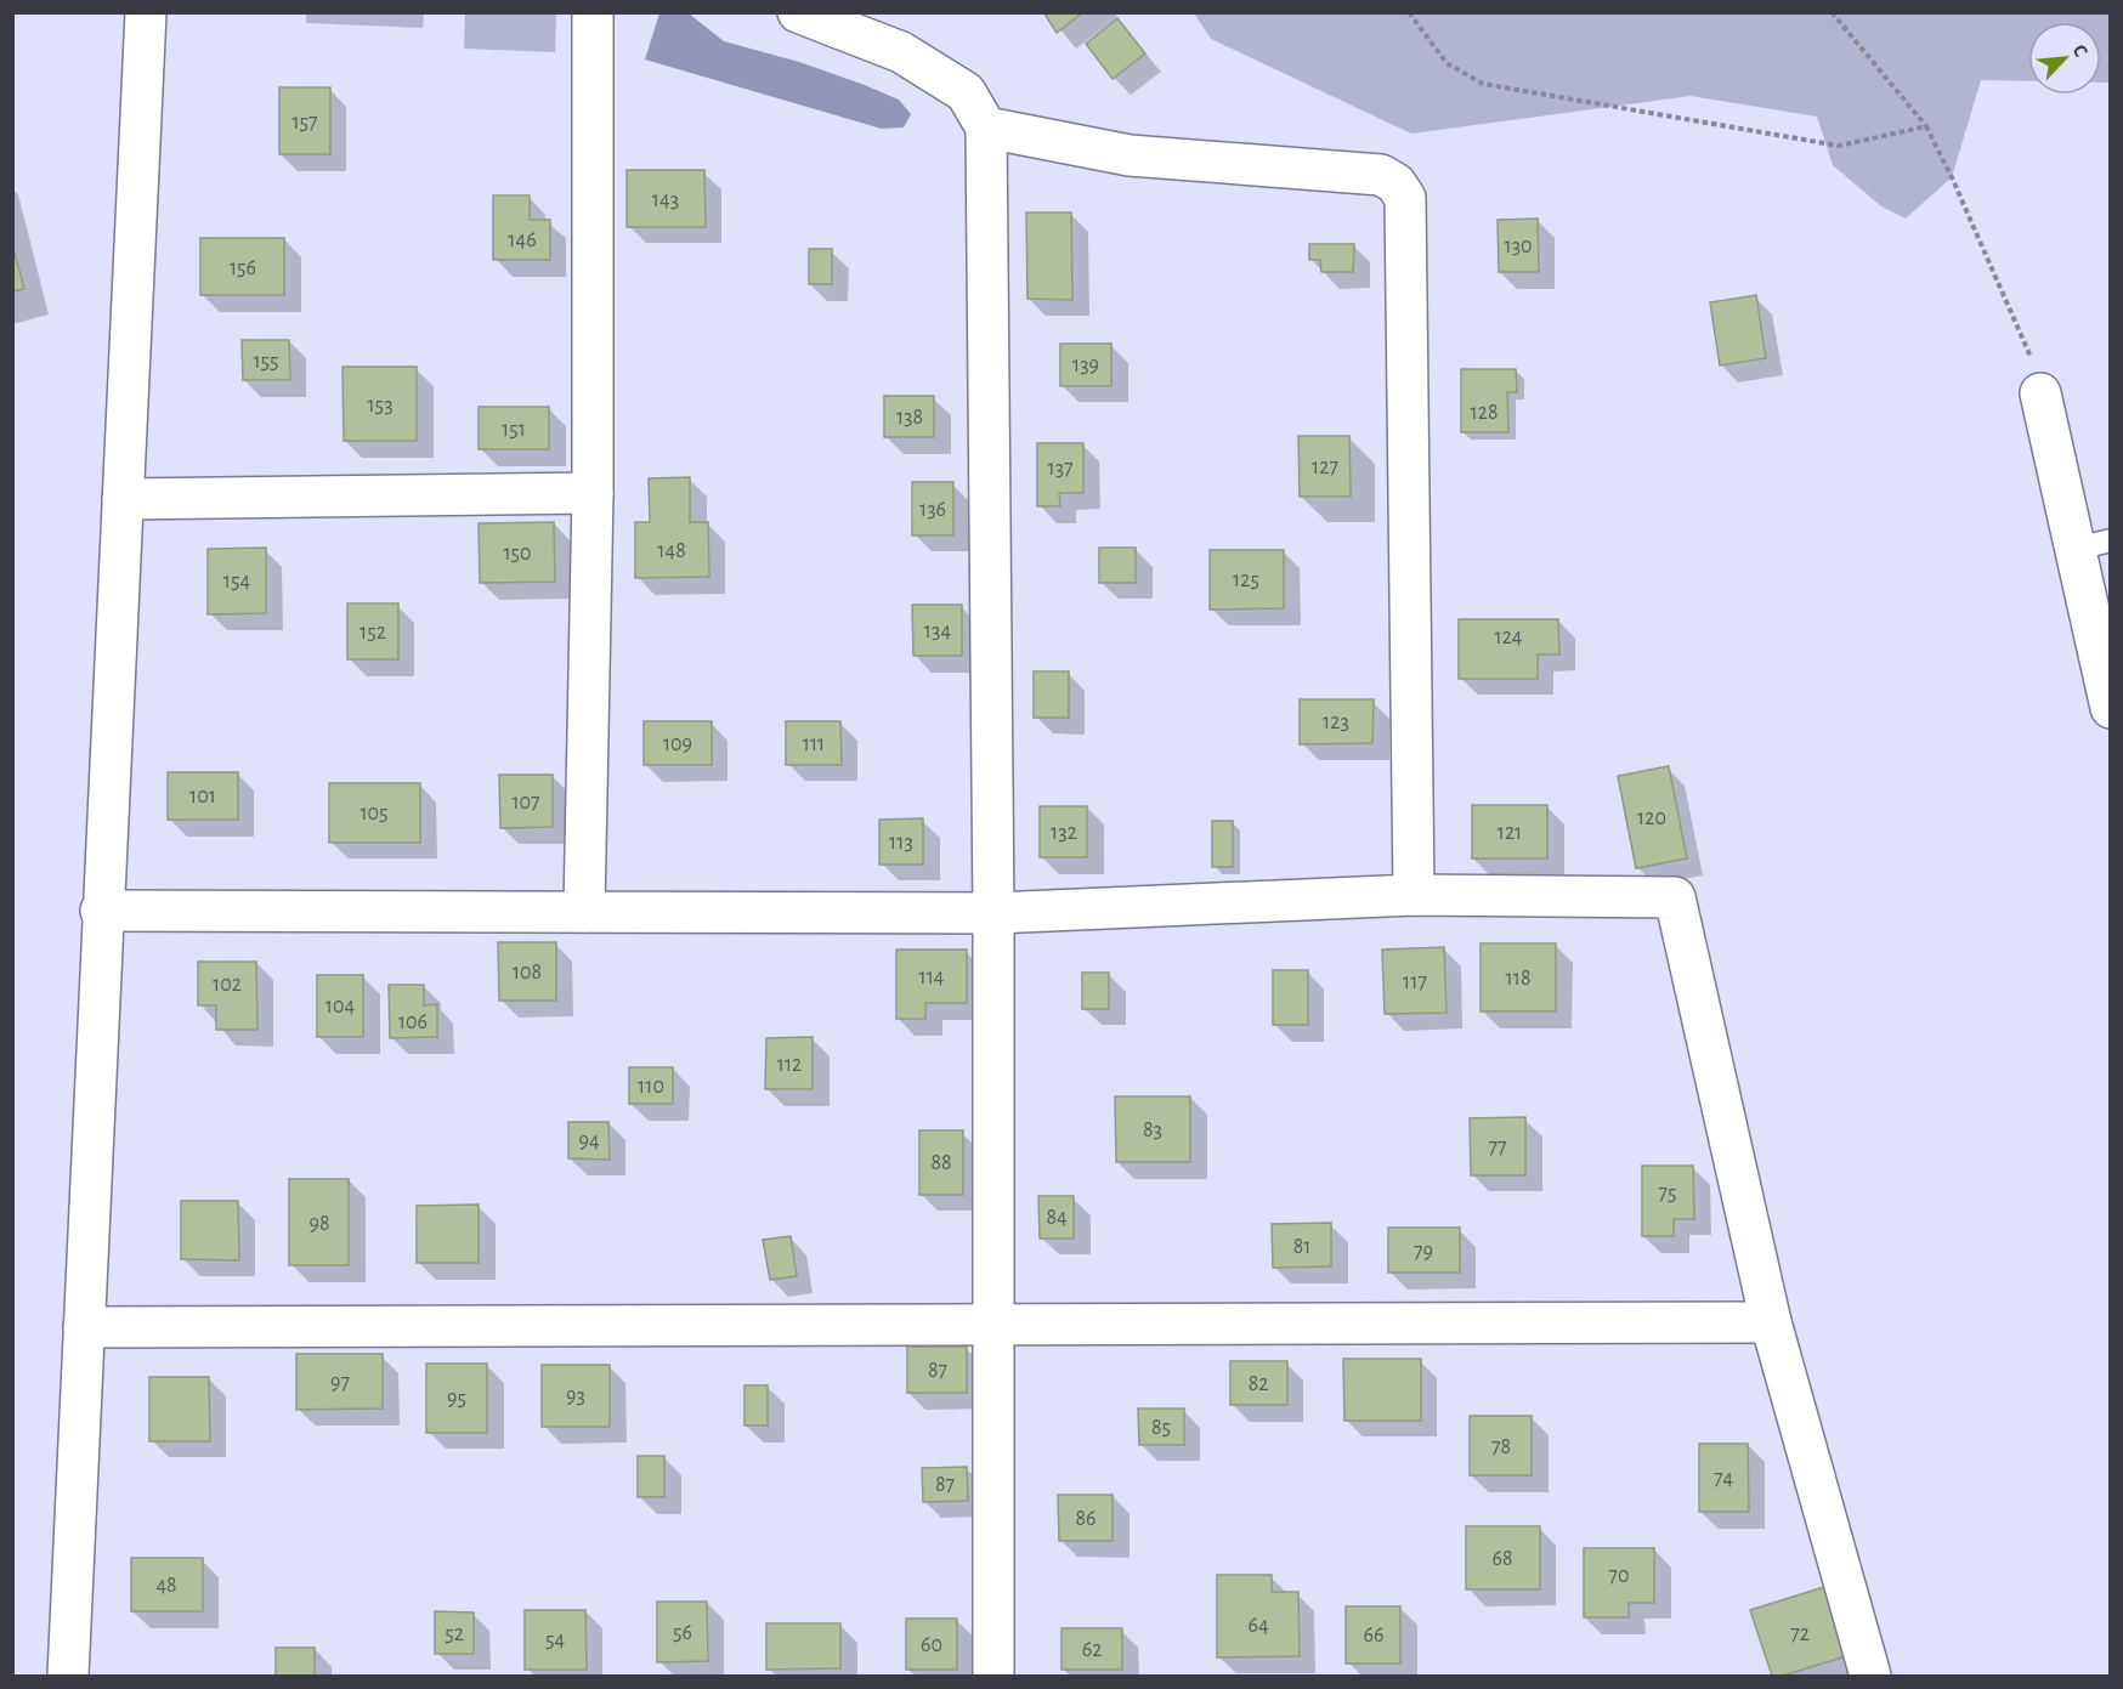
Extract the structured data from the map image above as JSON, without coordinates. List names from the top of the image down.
{
  "house_numbers": [
    "157",
    "143",
    "146",
    "130",
    "156",
    "155",
    "139",
    "153",
    "128",
    "138",
    "151",
    "127",
    "137",
    "136",
    "148",
    "150",
    "125",
    "154",
    "134",
    "152",
    "124",
    "123",
    "109",
    "111",
    "101",
    "107",
    "105",
    "120",
    "132",
    "121",
    "113",
    "108",
    "114",
    "118",
    "117",
    "102",
    "104",
    "106",
    "112",
    "110",
    "83",
    "94",
    "77",
    "88",
    "75",
    "84",
    "98",
    "81",
    "79",
    "87",
    "97",
    "82",
    "93",
    "95",
    "85",
    "78",
    "74",
    "87",
    "86",
    "68",
    "70",
    "48",
    "64",
    "56",
    "52",
    "72",
    "66",
    "54",
    "60",
    "62"
  ],
  "north": "top right"
}
